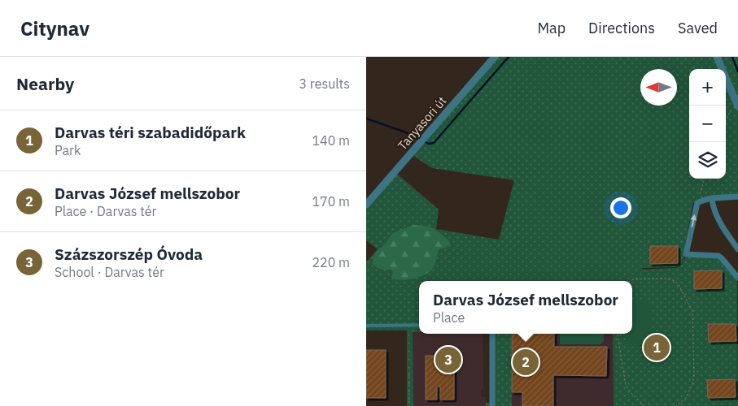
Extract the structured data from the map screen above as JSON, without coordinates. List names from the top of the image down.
{
  "streets": {
    "street": ["Tanyasori út"]
  },
  "north": "left",
  "page": {
    "header": "Citynav",
    "nav": ["Map", "Directions", "Saved"],
    "heading": ["Nearby", "3 results"],
    "map_buttons": ["+", "−"],
    "list": [
      {
        "mark": "1",
        "name": "Darvas téri szabadidőpark",
        "note": "Park",
        "value": "140 m"
      },
      {
        "mark": "2",
        "name": "Darvas József mellszobor",
        "note": "Place · Darvas tér",
        "value": "170 m"
      },
      {
        "mark": "3",
        "name": "Százszorszép Óvoda",
        "note": "School · Darvas tér",
        "value": "220 m"
      }
    ],
    "popup": ["Darvas József mellszobor", "Place"],
    "pins": ["1", "3", "2"]
  }
}
